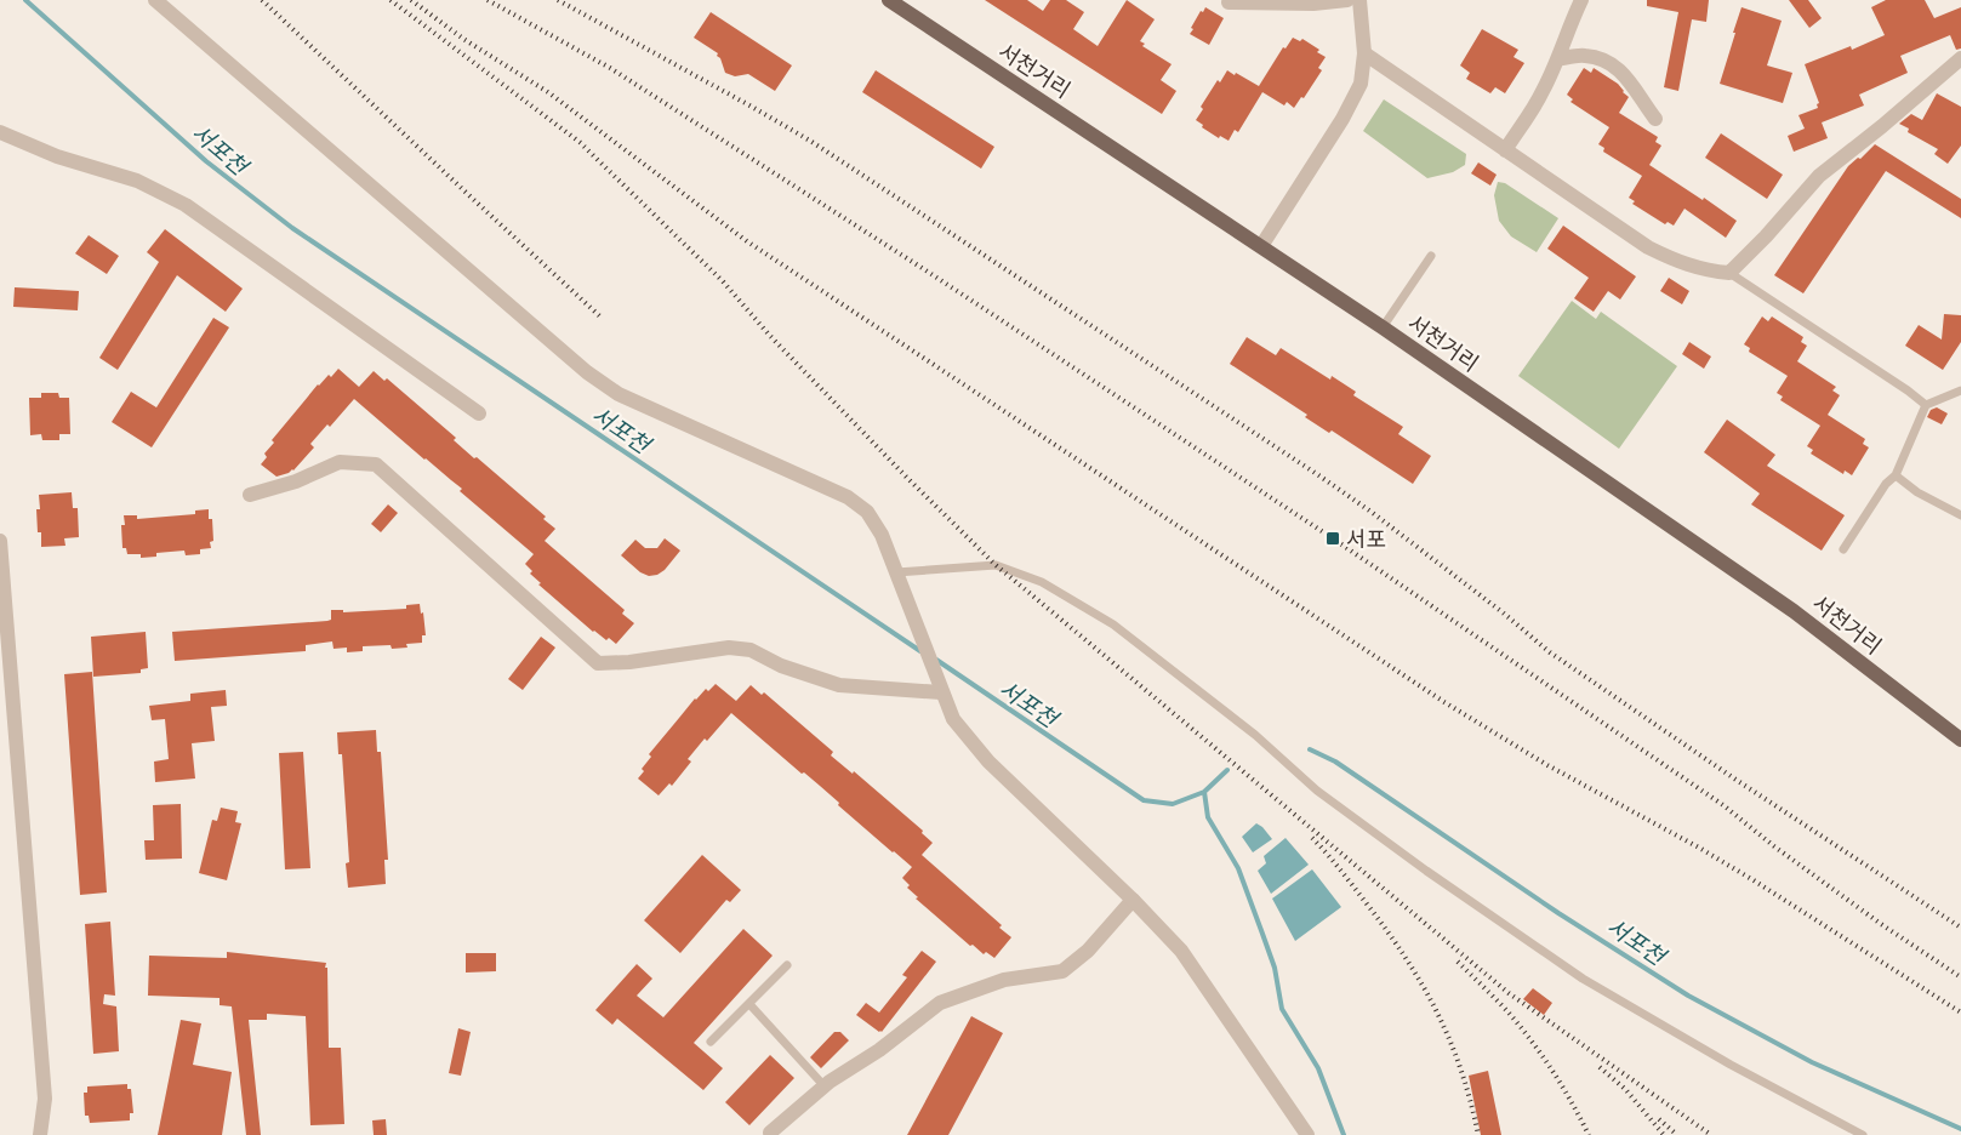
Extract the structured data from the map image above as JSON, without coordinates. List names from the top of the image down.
{
  "streets": {
    "main road": ["서천거리"]
  },
  "water": ["서포천"],
  "places": {
    "transit": ["서포"]
  }
}
